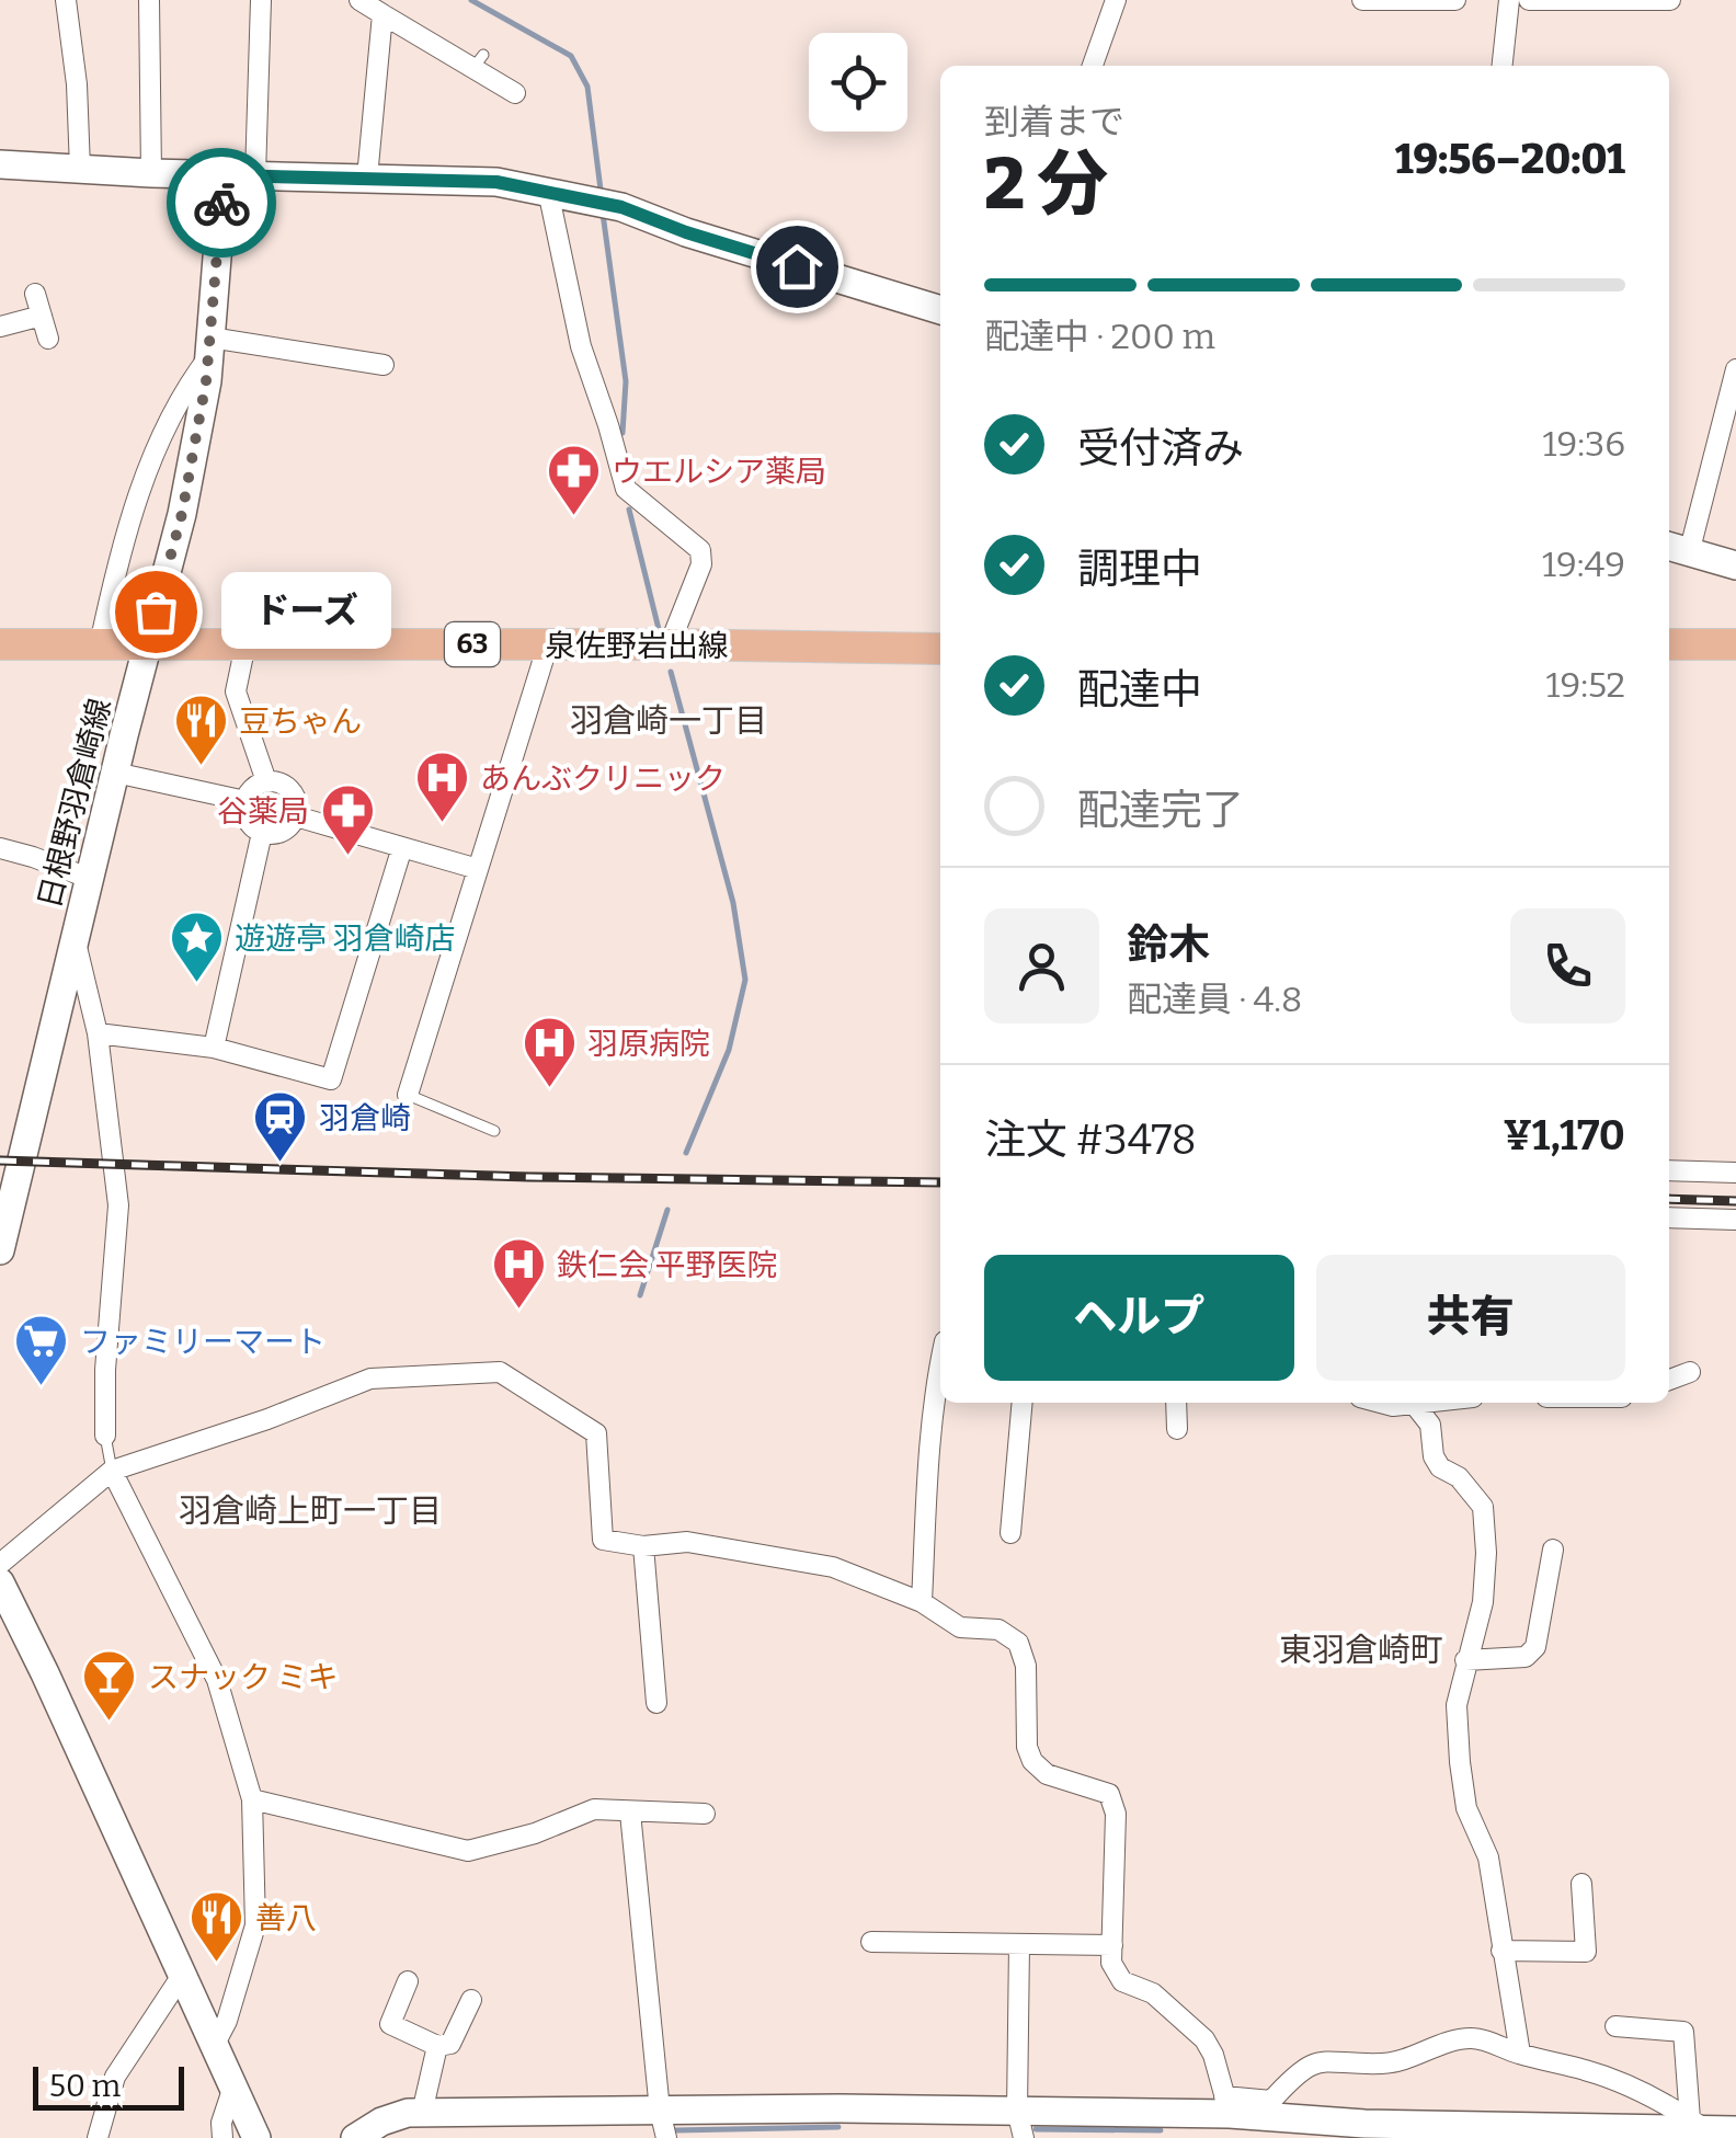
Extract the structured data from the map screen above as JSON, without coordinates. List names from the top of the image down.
{
  "streets": {
    "main road": ["63", "泉佐野岩出線", "日根野羽倉崎線"]
  },
  "crossings": [
    ["泉佐野岩出線", "日根野羽倉崎線"]
  ],
  "districts": ["羽倉崎一丁目", "羽倉崎上町一丁目", "東羽倉崎町"],
  "places": {
    "pharmacy": ["ウエルシア薬局", "谷薬局"],
    "other": ["ドーズ"],
    "restaurant": ["豆ちゃん", "善八"],
    "hospital": ["あんぶクリニック", "羽原病院", "鉄仁会 平野医院"],
    "place": ["遊遊亭 羽倉崎店"],
    "station": ["羽倉崎"],
    "supermarket": ["ファミリーマート"],
    "bar": ["スナック ミキ"]
  },
  "scale_bar": "50 m",
  "page": {
    "heading": ["2 分", "到着まで", "19:56–20:01"],
    "panel": [
      "鈴木",
      "配達員 · 4.8",
      "注文 #3478",
      "¥1,170"
    ],
    "bar": "配達中 · 200 m",
    "list": [
      ["受付済み", "19:36"],
      ["調理中", "19:49"],
      ["配達中", "19:52"],
      "配達完了"
    ],
    "bubble": "ドーズ",
    "buttons": ["ヘルプ", "共有"],
    "scale": "50 m"
  }
}
